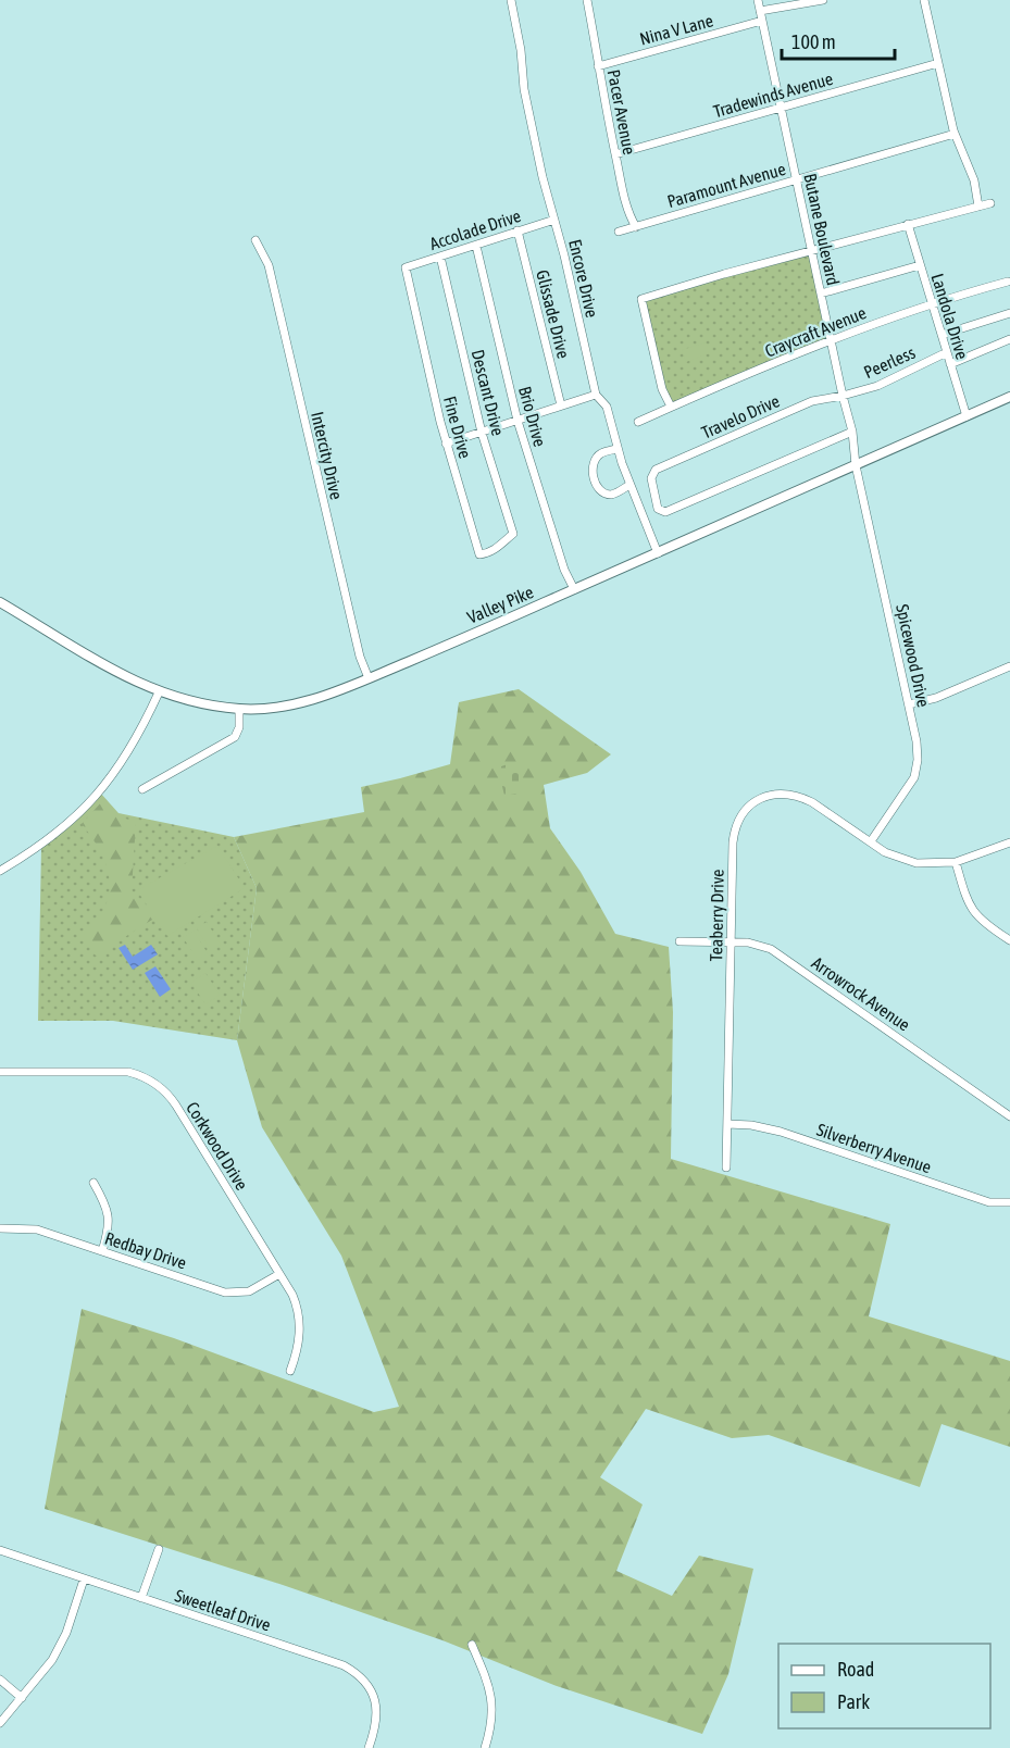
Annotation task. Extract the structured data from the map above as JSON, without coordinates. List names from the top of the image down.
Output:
{
  "streets": {
    "street": [
      "Nina V Lane",
      "Tradewinds Avenue",
      "Pacer Avenue",
      "Paramount Avenue",
      "Accolade Drive",
      "Butane Boulevard",
      "Encore Drive",
      "Glissade Drive",
      "Landola Drive",
      "Craycraft Avenue",
      "Peerless",
      "Descant Drive",
      "Brio Drive",
      "Travelo Drive",
      "Fine Drive",
      "Intercity Drive",
      "Valley Pike",
      "Spicewood Drive",
      "Teaberry Drive",
      "Arrowrock Avenue",
      "Corkwood Drive",
      "Silverberry Avenue",
      "Redbay Drive",
      "Sweetleaf Drive"
    ]
  },
  "crossings": [
    ["Nina V Lane", "Pacer Avenue"],
    ["Nina V Lane", "Butane Boulevard"],
    ["Tradewinds Avenue", "Pacer Avenue"],
    ["Tradewinds Avenue", "Butane Boulevard"],
    ["Pacer Avenue", "Paramount Avenue"],
    ["Paramount Avenue", "Butane Boulevard"],
    ["Accolade Drive", "Encore Drive"],
    ["Accolade Drive", "Glissade Drive"],
    ["Accolade Drive", "Descant Drive"],
    ["Accolade Drive", "Brio Drive"],
    ["Accolade Drive", "Fine Drive"],
    ["Butane Boulevard", "Craycraft Avenue"],
    ["Butane Boulevard", "Peerless"],
    ["Butane Boulevard", "Travelo Drive"],
    ["Butane Boulevard", "Valley Pike"],
    ["Butane Boulevard", "Spicewood Drive"],
    ["Encore Drive", "Valley Pike"],
    ["Landola Drive", "Craycraft Avenue"],
    ["Landola Drive", "Peerless"],
    ["Landola Drive", "Valley Pike"],
    ["Peerless", "Travelo Drive"],
    ["Descant Drive", "Fine Drive"],
    ["Brio Drive", "Valley Pike"],
    ["Intercity Drive", "Valley Pike"],
    ["Valley Pike", "Spicewood Drive"],
    ["Spicewood Drive", "Teaberry Drive"],
    ["Teaberry Drive", "Arrowrock Avenue"],
    ["Teaberry Drive", "Silverberry Avenue"],
    ["Corkwood Drive", "Redbay Drive"]
  ],
  "legend": ["Road", "Park"],
  "scale_bar": "100 m"
}
